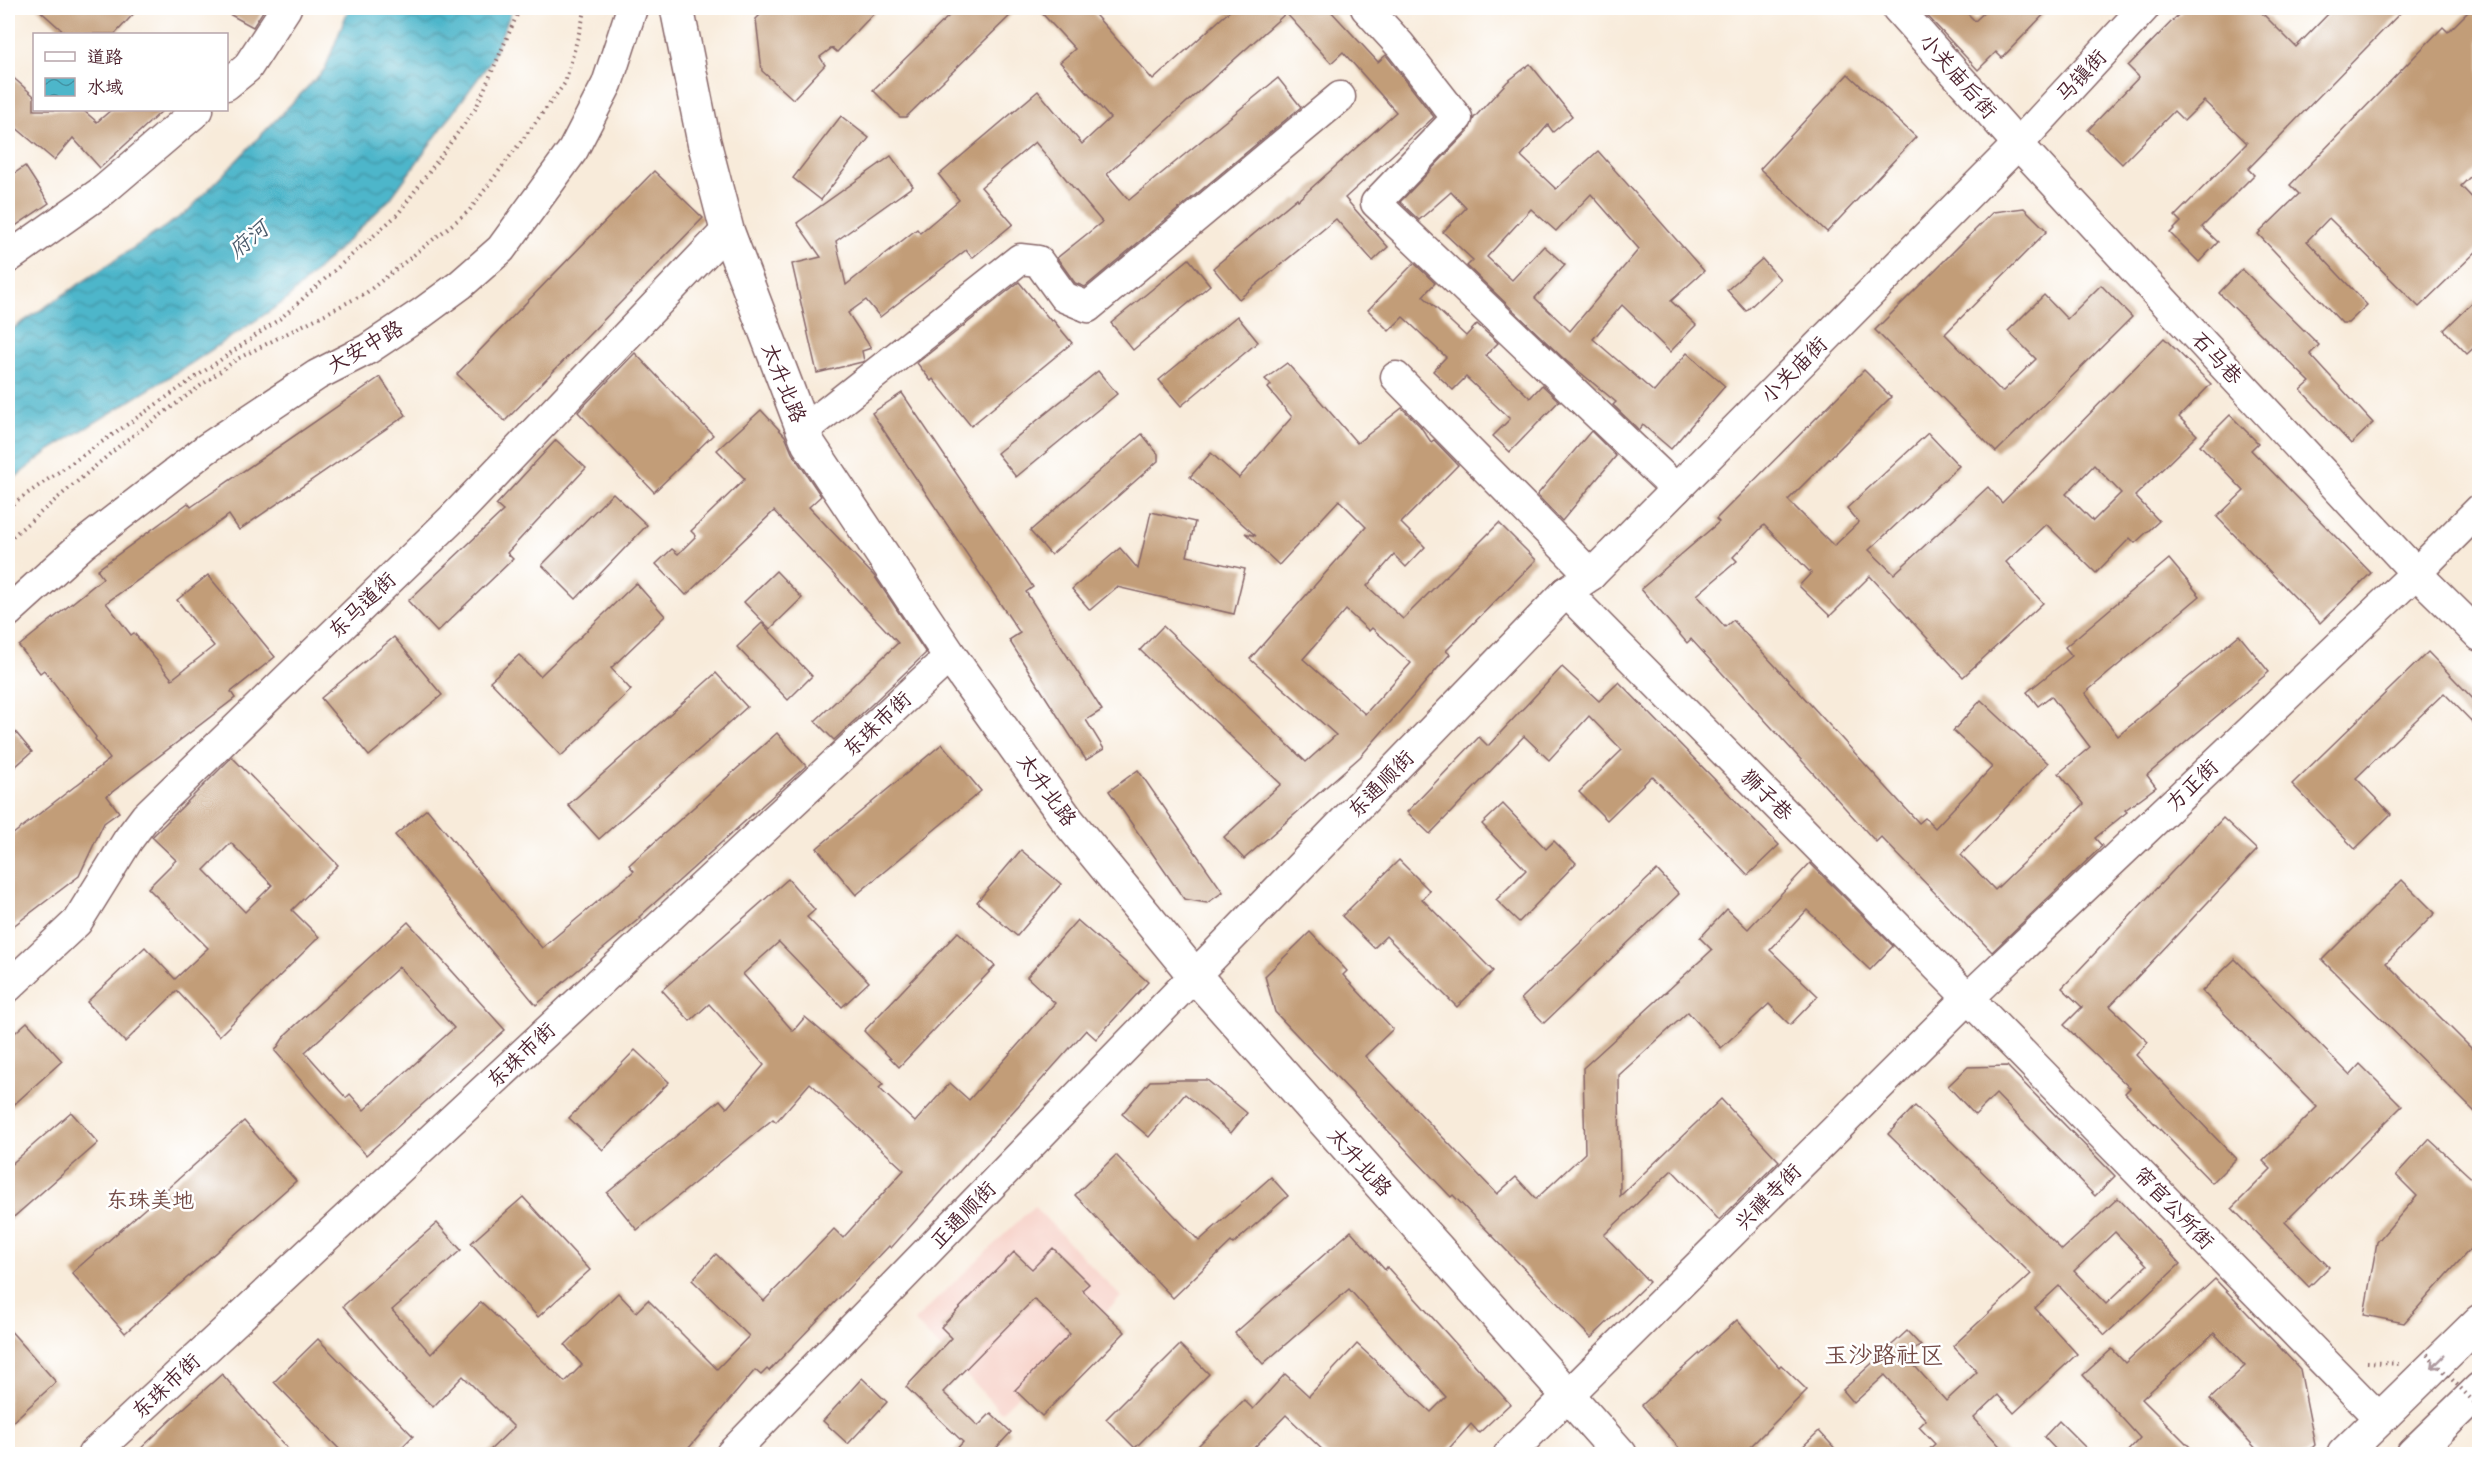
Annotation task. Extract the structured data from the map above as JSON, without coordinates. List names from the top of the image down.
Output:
{
  "streets": {
    "main road": ["太升北路"],
    "street": [
      "小关庙后街",
      "马镇街",
      "大安中路",
      "石马巷",
      "小关庙街",
      "东马道街",
      "东珠市街",
      "东通顺街",
      "方正街",
      "狮子巷",
      "兴禅寺街",
      "帘官公所街",
      "正通顺街"
    ]
  },
  "crossings": [
    ["小关庙后街", "马镇街"],
    ["小关庙后街", "石马巷"],
    ["小关庙后街", "小关庙街"],
    ["马镇街", "石马巷"],
    ["马镇街", "小关庙街"],
    ["石马巷", "小关庙街"],
    ["石马巷", "方正街"],
    ["小关庙街", "东通顺街"],
    ["小关庙街", "狮子巷"],
    ["太升北路", "东马道街"],
    ["太升北路", "东珠市街"],
    ["太升北路", "东通顺街"],
    ["太升北路", "兴禅寺街"],
    ["太升北路", "正通顺街"],
    ["东通顺街", "狮子巷"],
    ["东通顺街", "正通顺街"],
    ["方正街", "狮子巷"],
    ["方正街", "兴禅寺街"],
    ["方正街", "帘官公所街"],
    ["狮子巷", "兴禅寺街"],
    ["狮子巷", "帘官公所街"],
    ["兴禅寺街", "帘官公所街"]
  ],
  "districts": ["东珠美地", "玉沙路社区"],
  "water": ["府河"],
  "legend": ["道路", "水域"]
}
